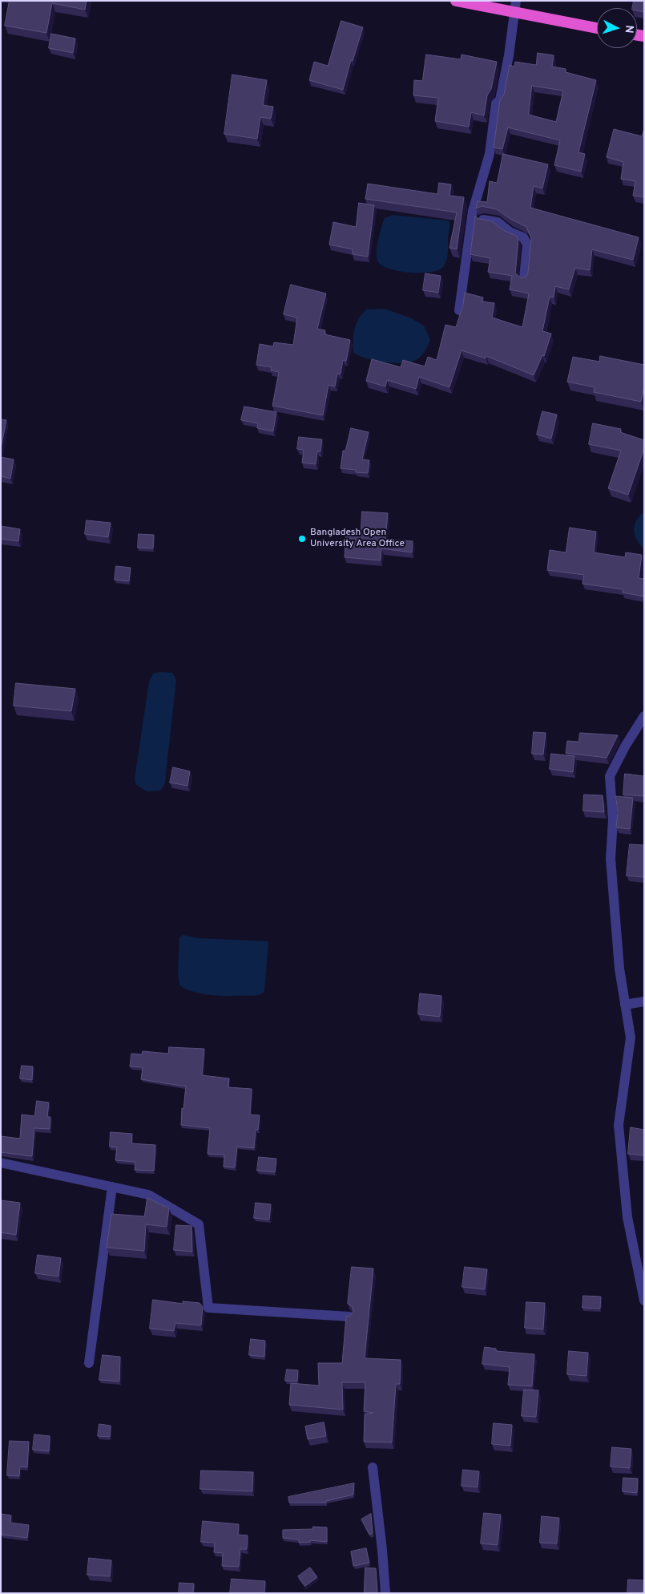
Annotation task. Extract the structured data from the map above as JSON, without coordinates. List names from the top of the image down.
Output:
{
  "places": ["Bangladesh Open University Area Office"],
  "north": "right"
}
